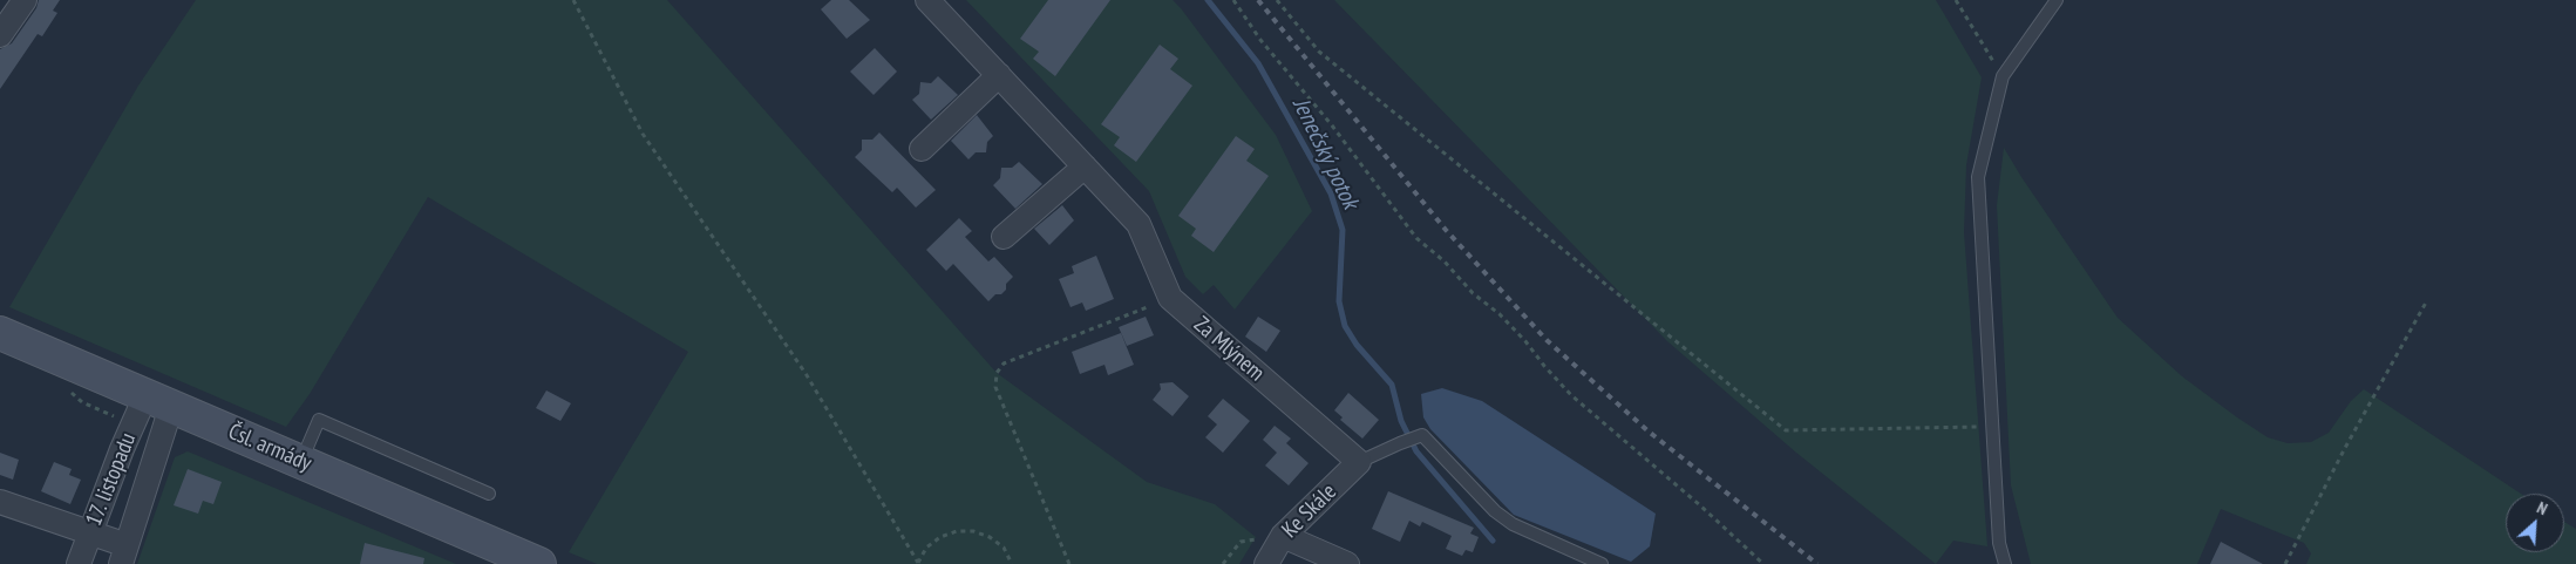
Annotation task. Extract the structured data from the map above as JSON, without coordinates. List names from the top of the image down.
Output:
{
  "streets": {
    "main road": ["Čsl. armády"],
    "street": ["Za Mlýnem", "17. listopadu", "Ke Skále"]
  },
  "crossings": [
    ["Za Mlýnem", "Ke Skále"],
    ["Čsl. armády", "17. listopadu"]
  ],
  "water": ["Jenečský potok"],
  "north": "top right"
}
